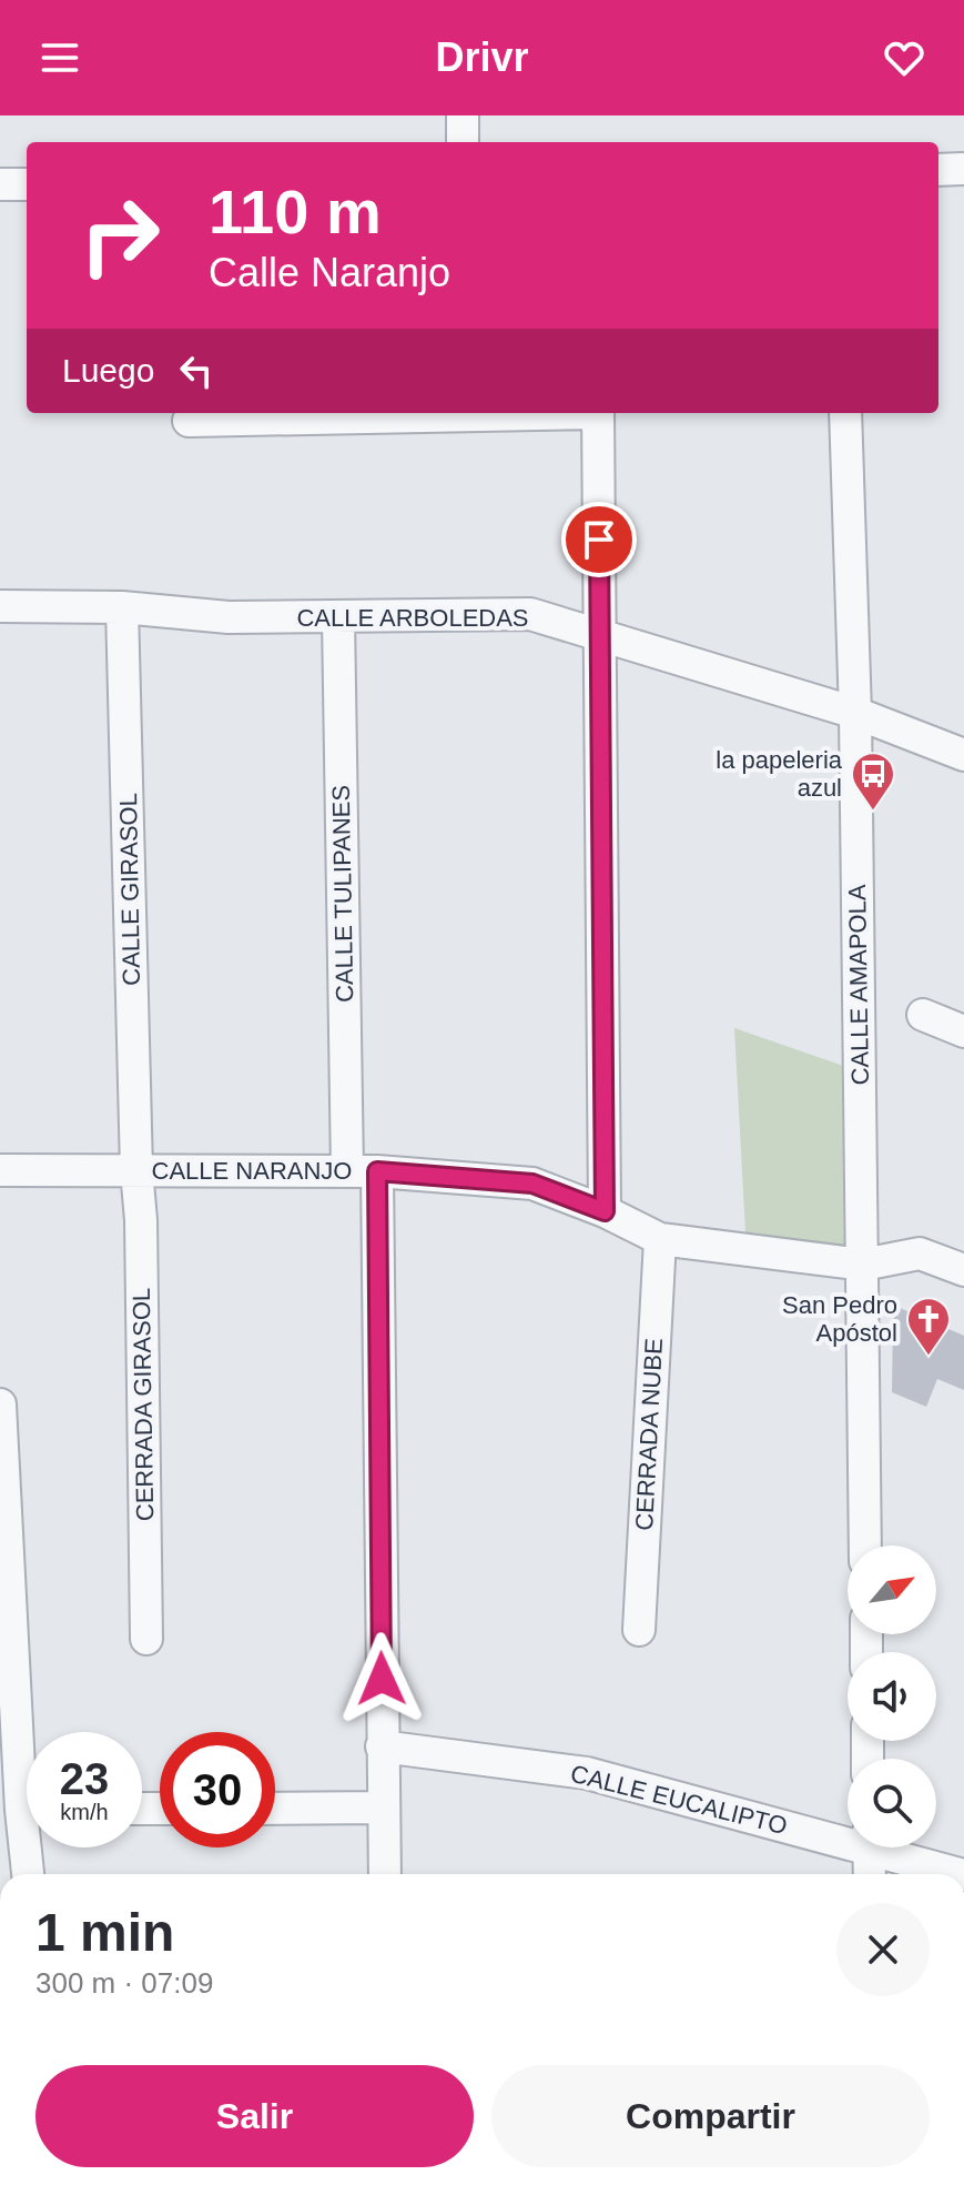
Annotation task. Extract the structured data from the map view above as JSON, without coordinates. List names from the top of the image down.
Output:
{
  "streets": {
    "street": [
      "CALLE ARBOLEDAS",
      "CALLE GIRASOL",
      "CALLE TULIPANES",
      "CALLE AMAPOLA",
      "CALLE NARANJO",
      "CERRADA GIRASOL",
      "CERRADA NUBE",
      "CALLE EUCALIPTO"
    ]
  },
  "crossings": [
    ["CALLE ARBOLEDAS", "CALLE GIRASOL"],
    ["CALLE ARBOLEDAS", "CALLE TULIPANES"],
    ["CALLE ARBOLEDAS", "CALLE AMAPOLA"],
    ["CALLE GIRASOL", "CALLE NARANJO"],
    ["CALLE GIRASOL", "CERRADA GIRASOL"],
    ["CALLE TULIPANES", "CALLE NARANJO"],
    ["CALLE TULIPANES", "CALLE EUCALIPTO"],
    ["CALLE AMAPOLA", "CALLE NARANJO"],
    ["CALLE NARANJO", "CERRADA GIRASOL"],
    ["CALLE NARANJO", "CERRADA NUBE"]
  ],
  "places": {
    "bus stop": ["la papeleria azul"],
    "church": ["San Pedro Apóstol"]
  },
  "north": "top right",
  "page": {
    "header": "Drivr",
    "turn": ["110 m", "Calle Naranjo"],
    "then": "Luego",
    "speed": "23 km/h",
    "limit": "30",
    "heading": ["1 min", "300 m · 07:09"],
    "buttons": ["Salir", "Compartir"]
  }
}
